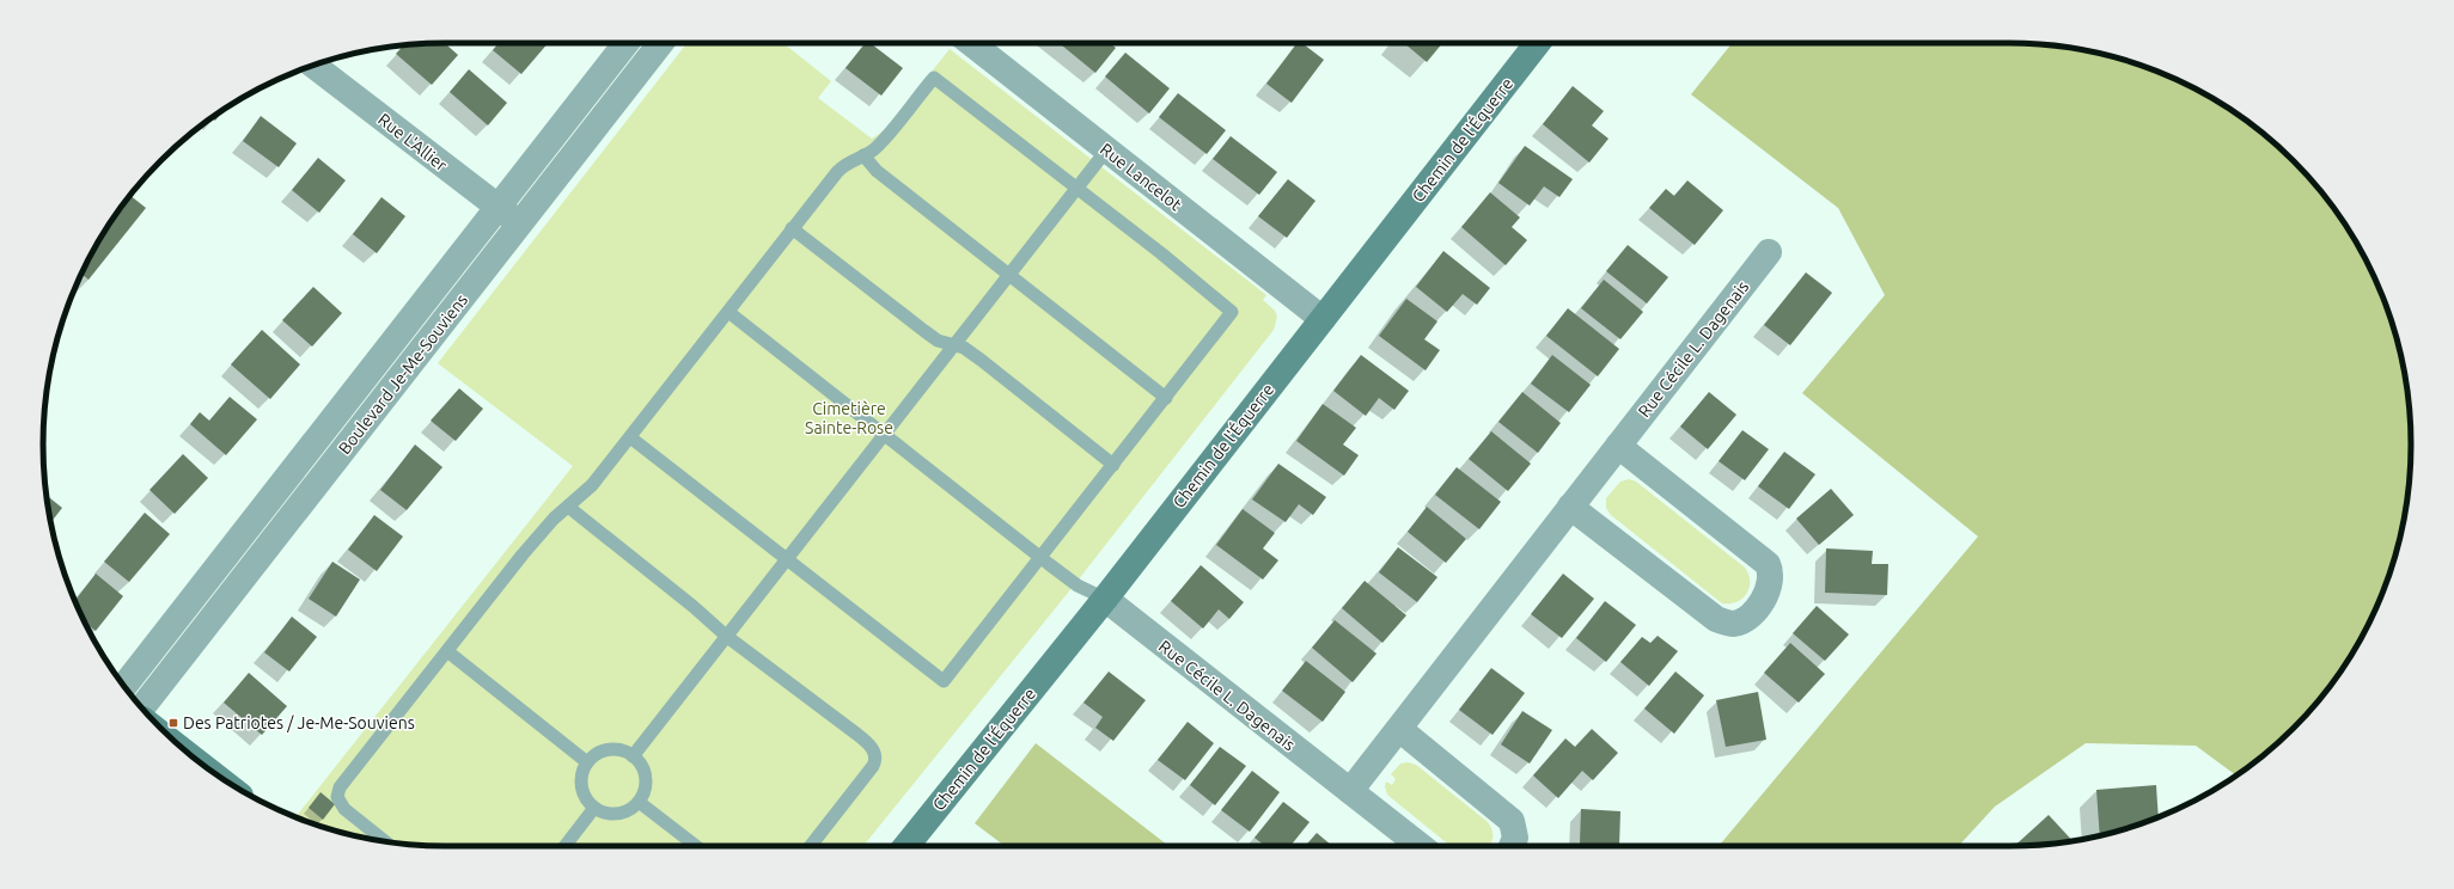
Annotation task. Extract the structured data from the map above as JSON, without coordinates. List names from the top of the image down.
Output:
{
  "streets": {
    "street": [
      "Chemin de l'Équerre",
      "Rue L'Allier",
      "Rue Lancelot",
      "Rue Cécile L. Dagenais",
      "Boulevard Je-Me-Souviens"
    ]
  },
  "crossings": [
    ["Chemin de l'Équerre", "Rue Lancelot"],
    ["Chemin de l'Équerre", "Rue Cécile L. Dagenais"],
    ["Rue L'Allier", "Boulevard Je-Me-Souviens"]
  ],
  "parks": ["Cimetière Sainte-Rose"],
  "places": {
    "transit": ["Des Patriotes / Je-Me-Souviens"]
  }
}
